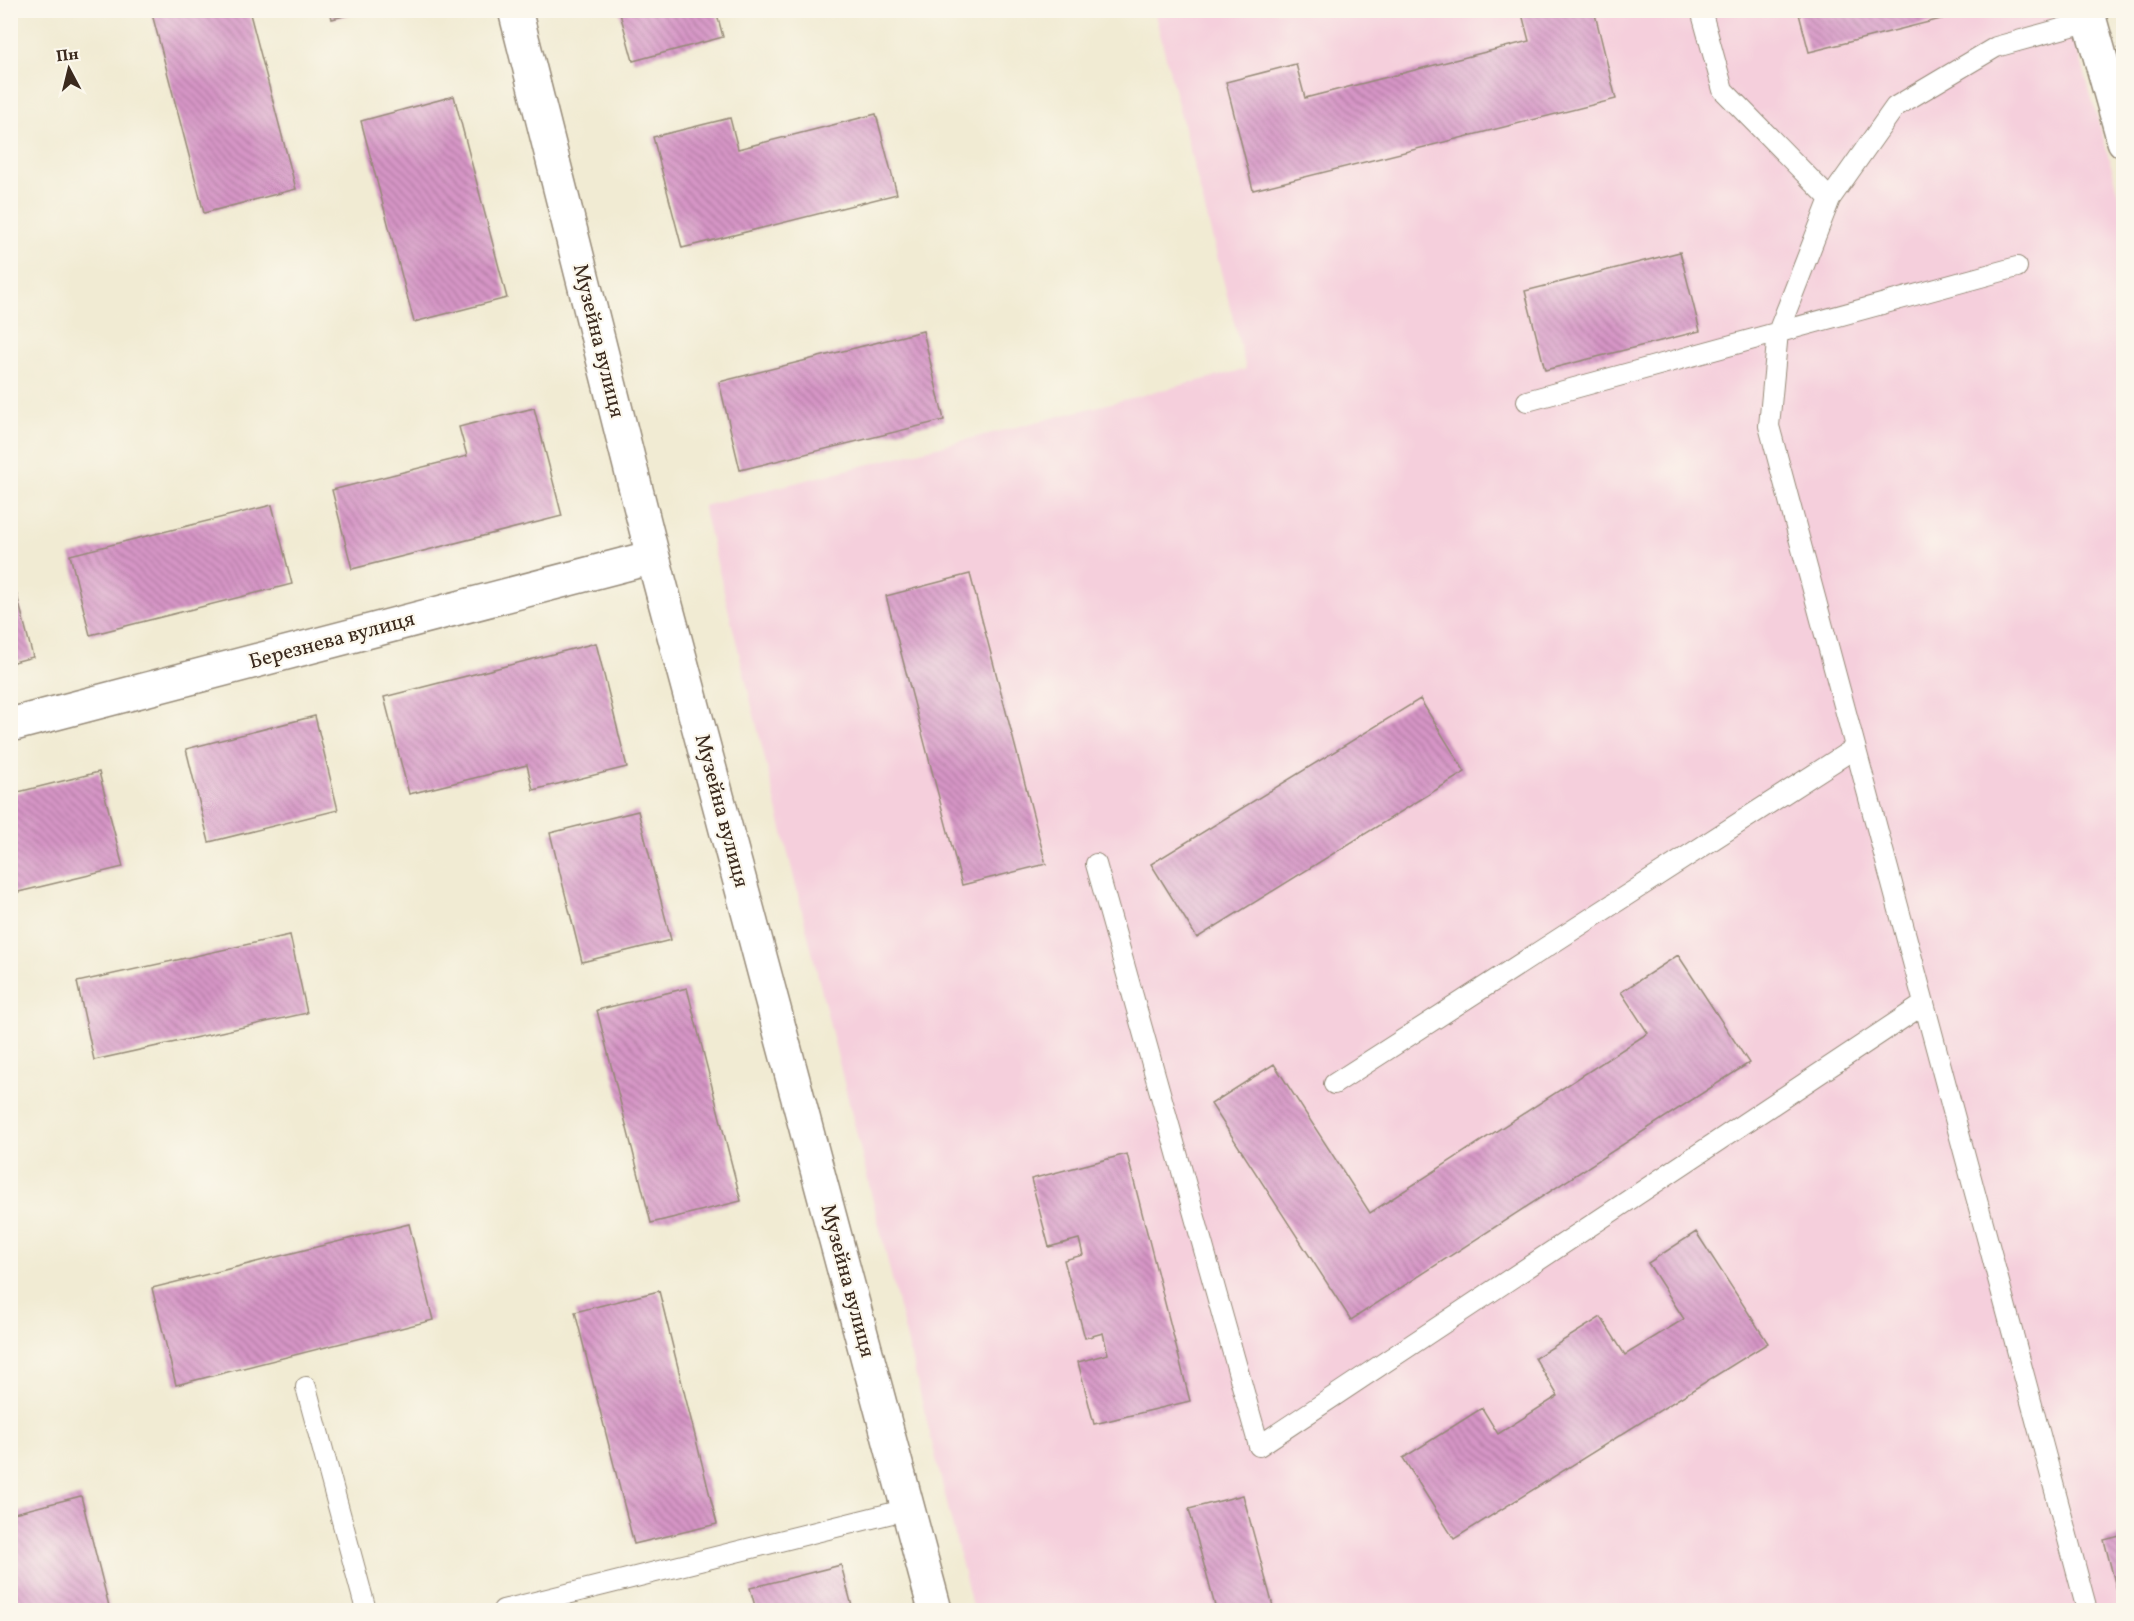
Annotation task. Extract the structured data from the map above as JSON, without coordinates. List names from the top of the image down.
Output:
{
  "streets": {
    "street": ["Музейна вулиця", "Березнева вулиця"]
  },
  "crossings": [
    ["Музейна вулиця", "Березнева вулиця"]
  ],
  "north": "top"
}
